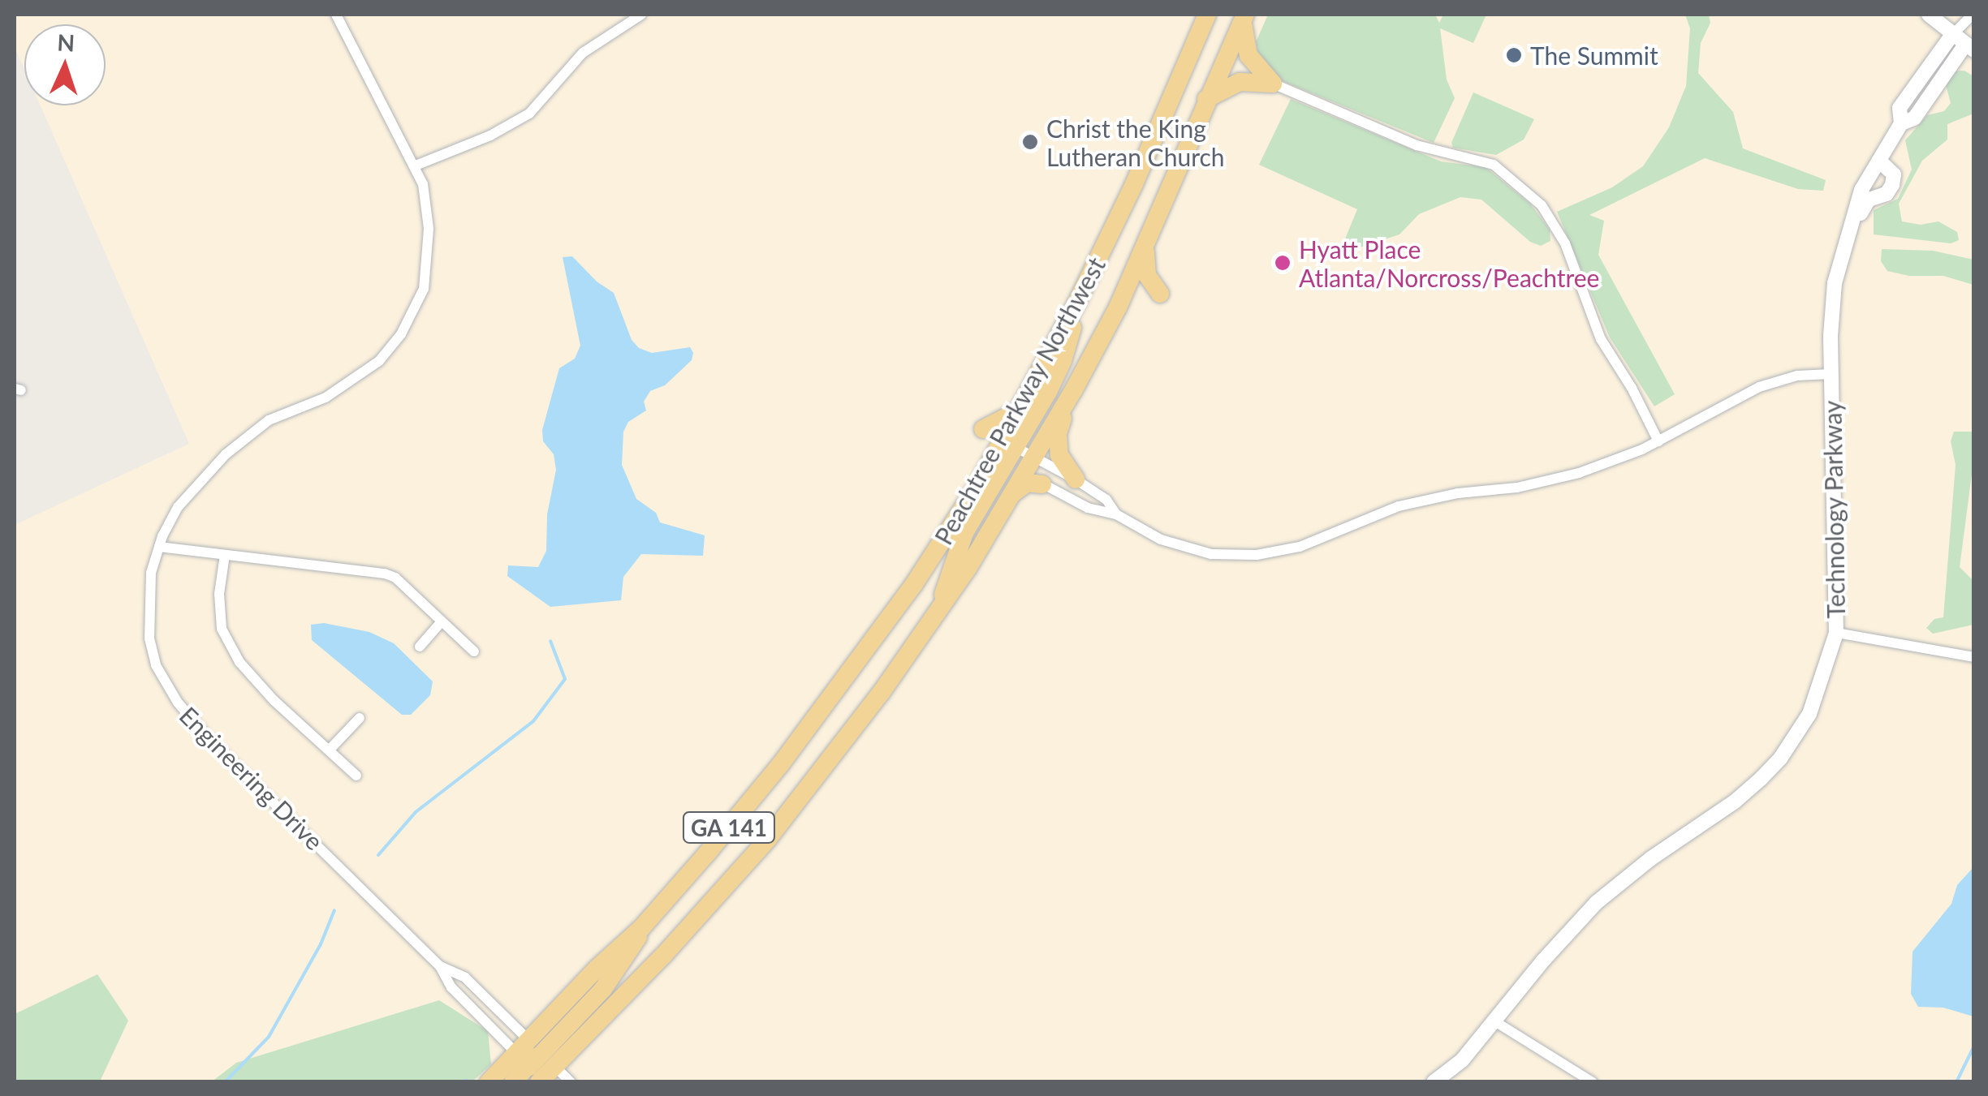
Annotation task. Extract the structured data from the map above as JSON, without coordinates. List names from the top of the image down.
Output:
{
  "streets": {
    "highway": ["Peachtree Parkway Northwest", "GA 141"],
    "street": ["Technology Parkway", "Engineering Drive"]
  },
  "crossings": [
    ["Peachtree Parkway Northwest", "Engineering Drive"]
  ],
  "places": ["The Summit", "Christ the King Lutheran Church", "Hyatt Place Atlanta/Norcross/Peachtree"],
  "north": "top"
}
